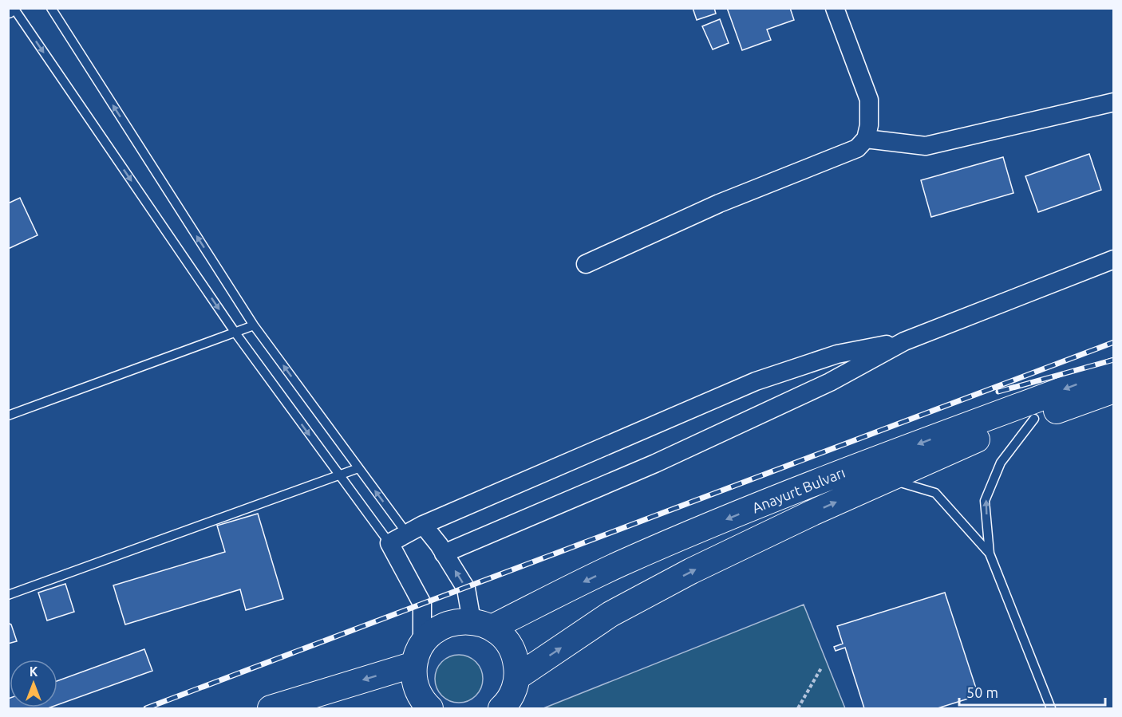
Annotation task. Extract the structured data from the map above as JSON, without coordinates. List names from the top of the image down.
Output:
{
  "streets": {
    "main road": ["Anayurt Bulvarı"]
  },
  "scale_bar": "50 m",
  "north": "top"
}
